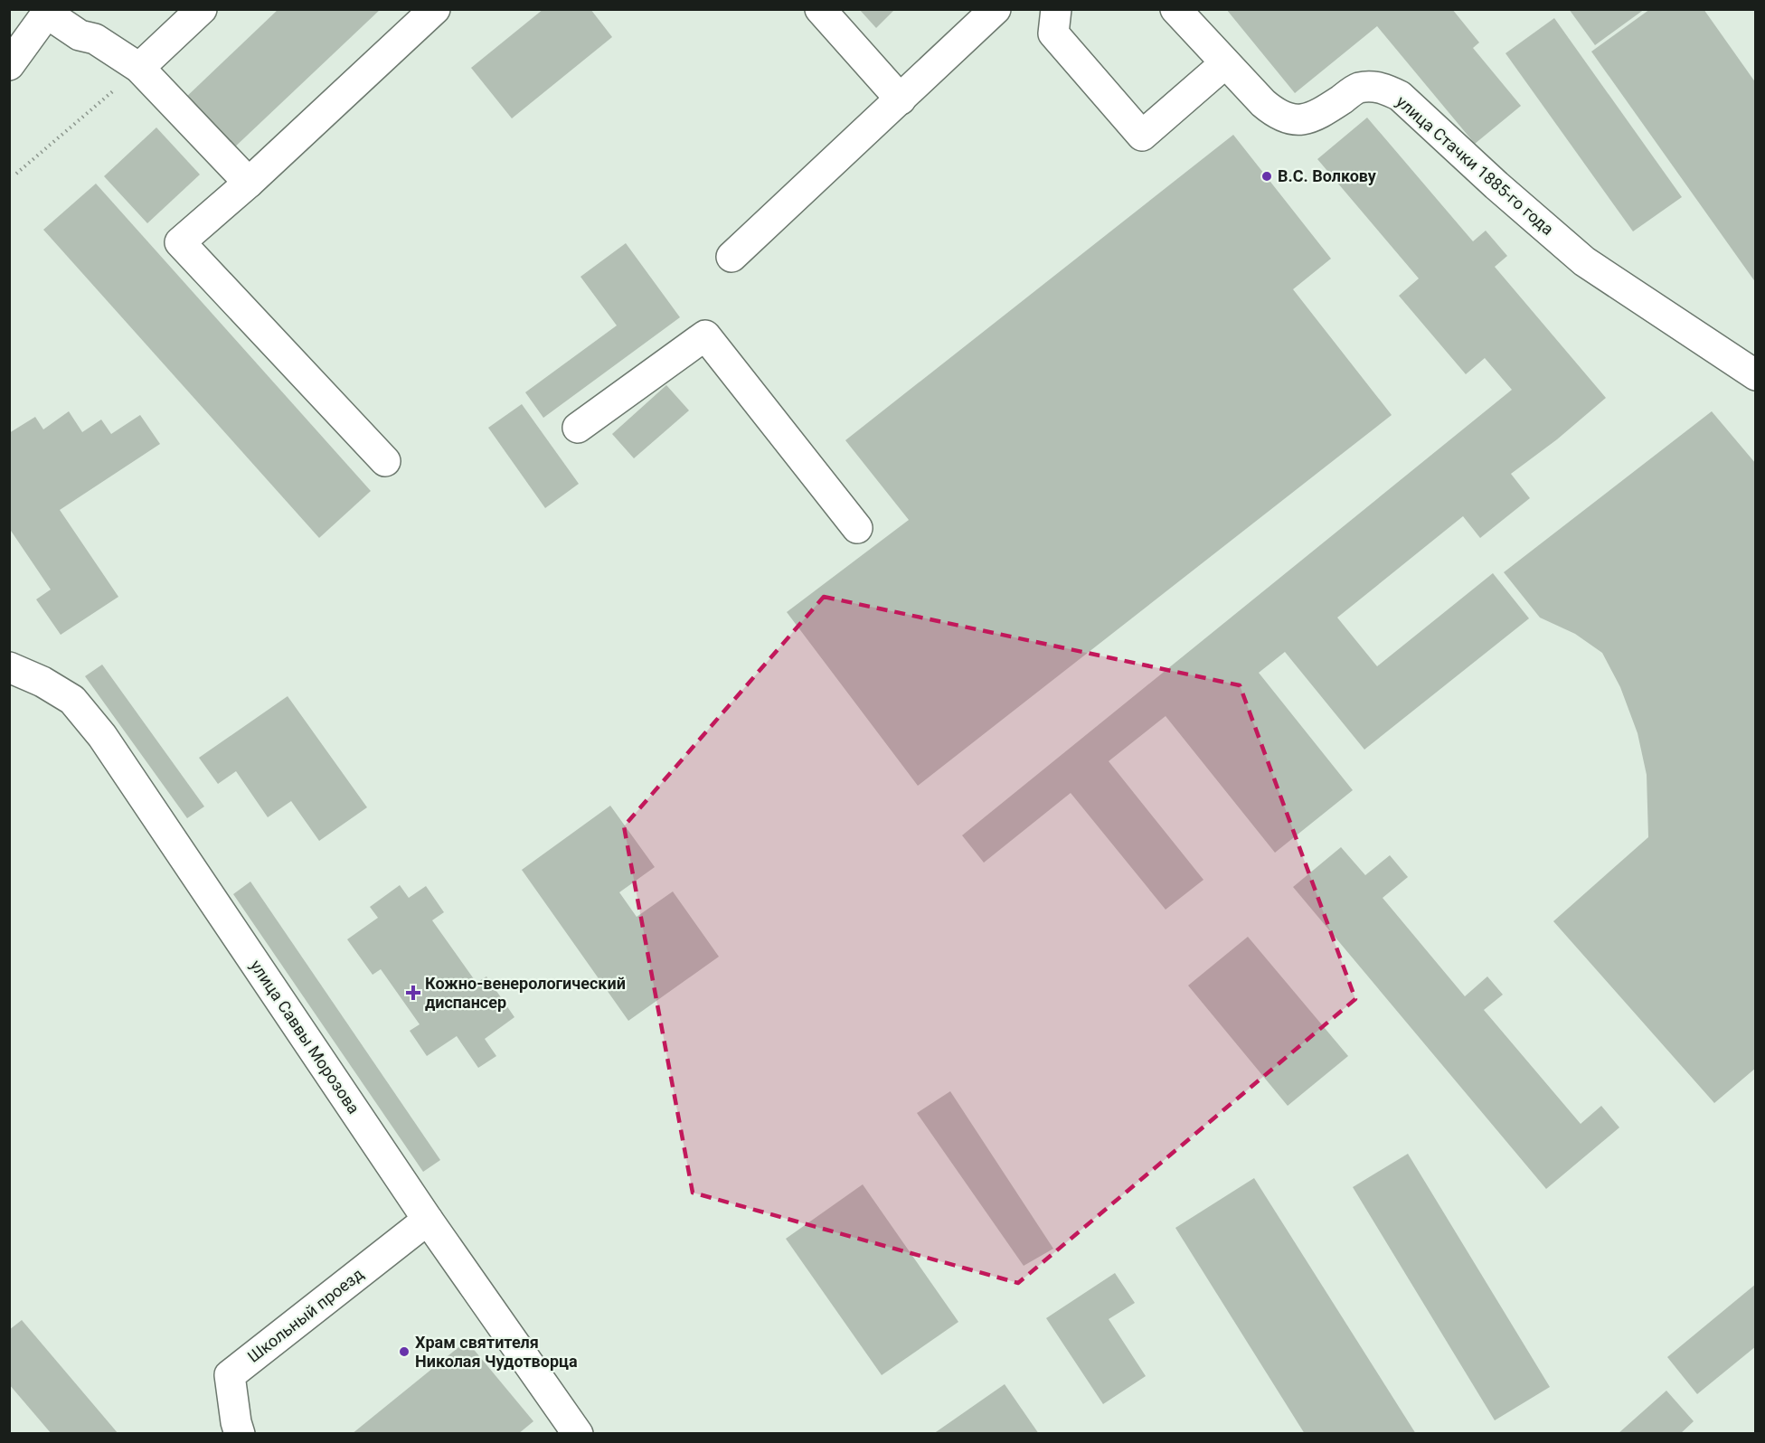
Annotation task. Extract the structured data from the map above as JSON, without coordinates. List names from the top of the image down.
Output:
{
  "streets": {
    "street": ["улица Стачки 1885-го года", "улица Саввы Морозова", "Школьный проезд"]
  },
  "crossings": [
    ["улица Саввы Морозова", "Школьный проезд"]
  ],
  "places": {
    "other": ["В.С. Волкову", "Храм святителя Николая Чудотворца"],
    "health": ["Кожно-венерологический диспансер"]
  }
}
